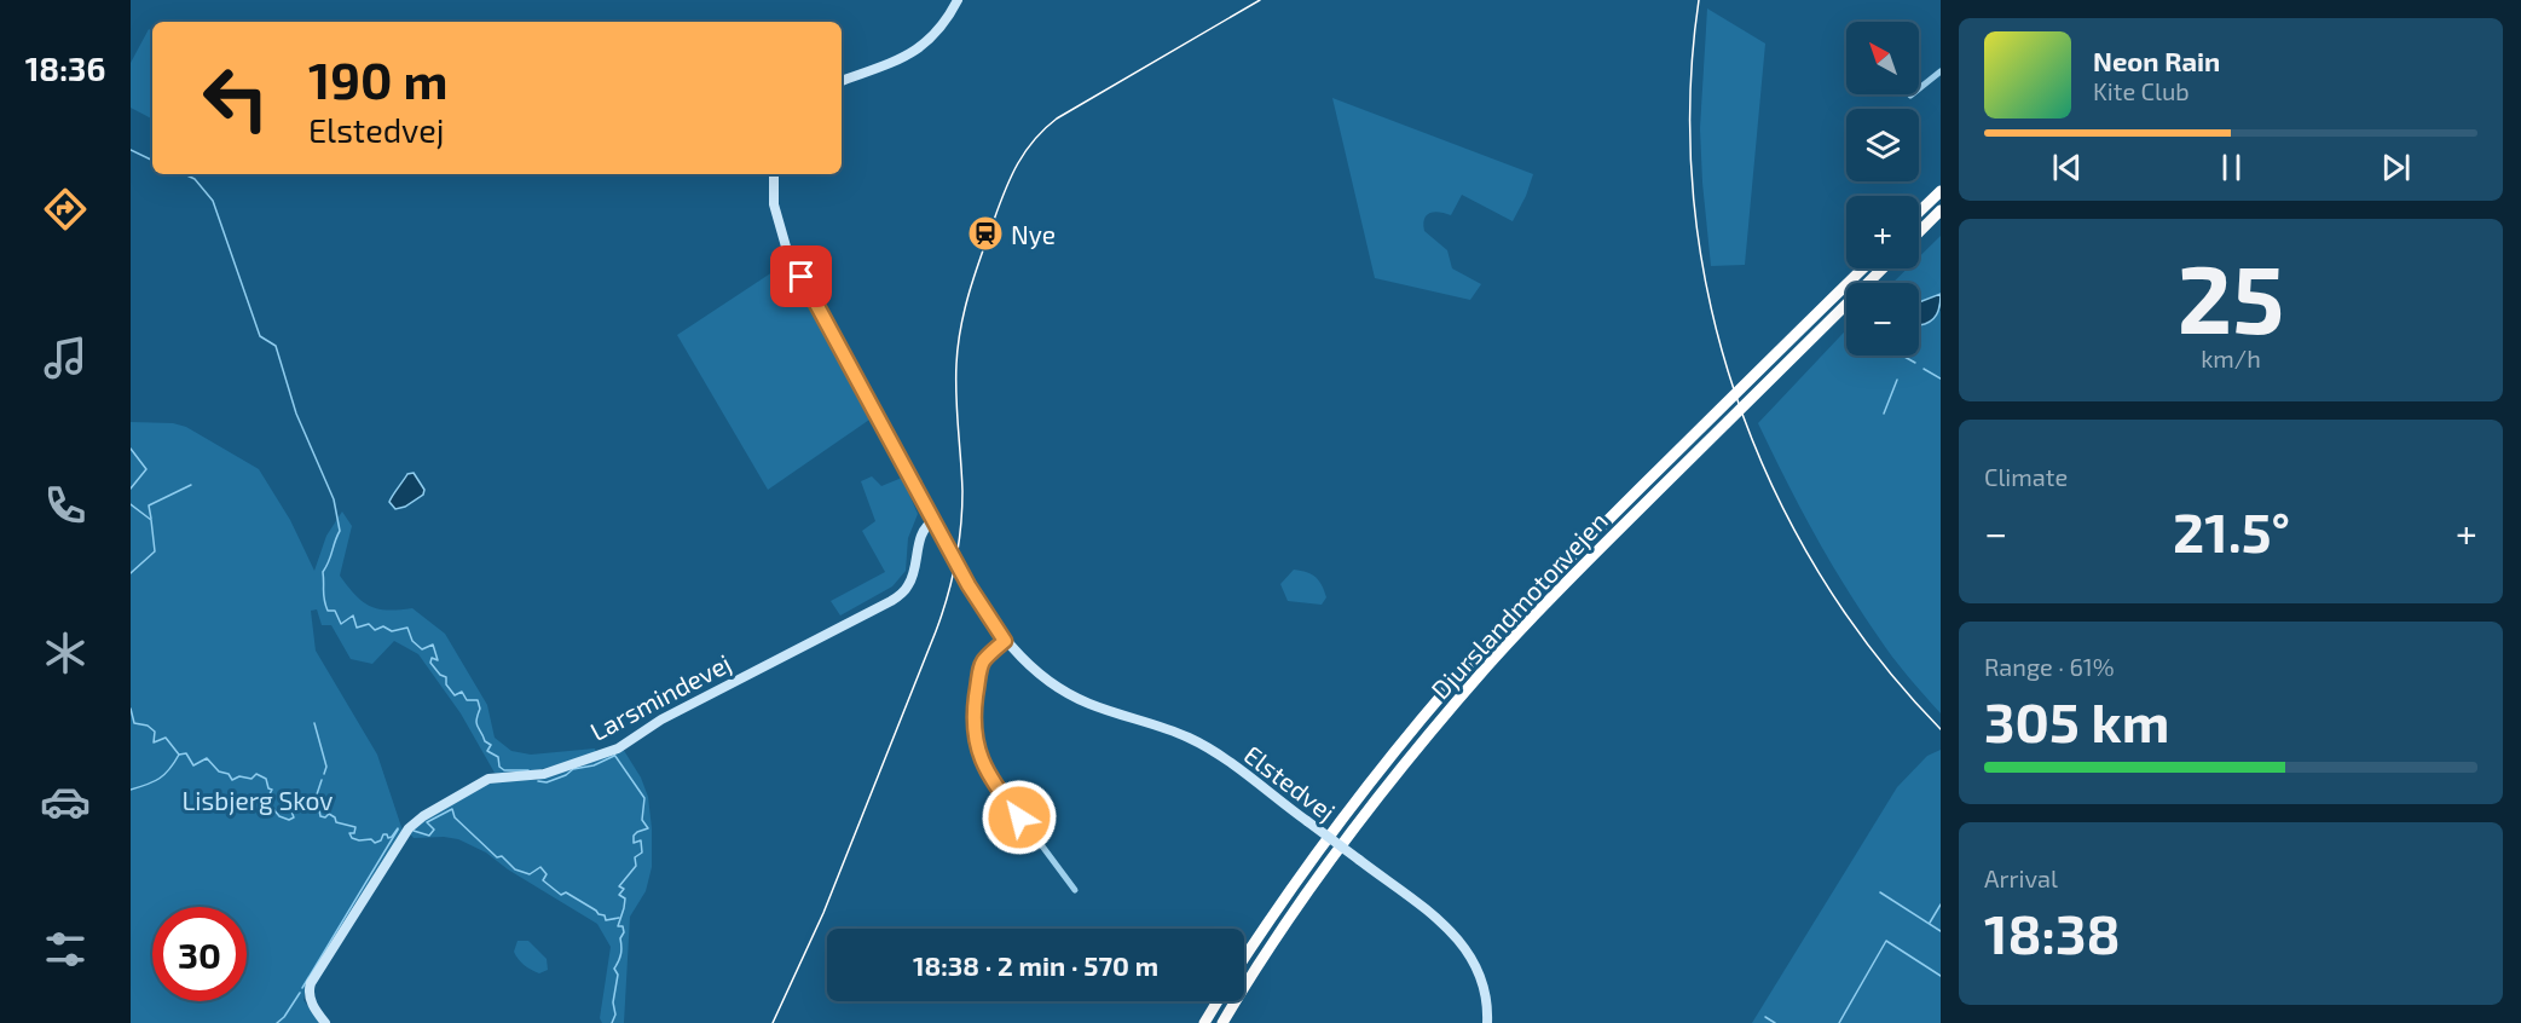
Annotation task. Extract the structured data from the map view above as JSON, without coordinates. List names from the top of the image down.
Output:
{
  "streets": {
    "highway": ["Djurslandmotorvejen"],
    "street": ["Larsmindevej", "Elstedvej"]
  },
  "crossings": [
    ["Larsmindevej", "Elstedvej"]
  ],
  "parks": ["Lisbjerg Skov"],
  "places": {
    "station": ["Nye"]
  },
  "north": "top left",
  "page": {
    "tabs": "18:36",
    "map_buttons": ["+", "−"],
    "turn": ["190 m", "Elstedvej"],
    "song": ["Neon Rain", "Kite Club"],
    "tile": [
      ["25", "km/h"],
      "Climate",
      ["Range · 61%", "305 km"],
      ["Arrival", "18:38"]
    ],
    "heat": ["−", "21.5°", "+"],
    "limit": "30",
    "trip": "18:38 · 2 min · 570 m"
  }
}
